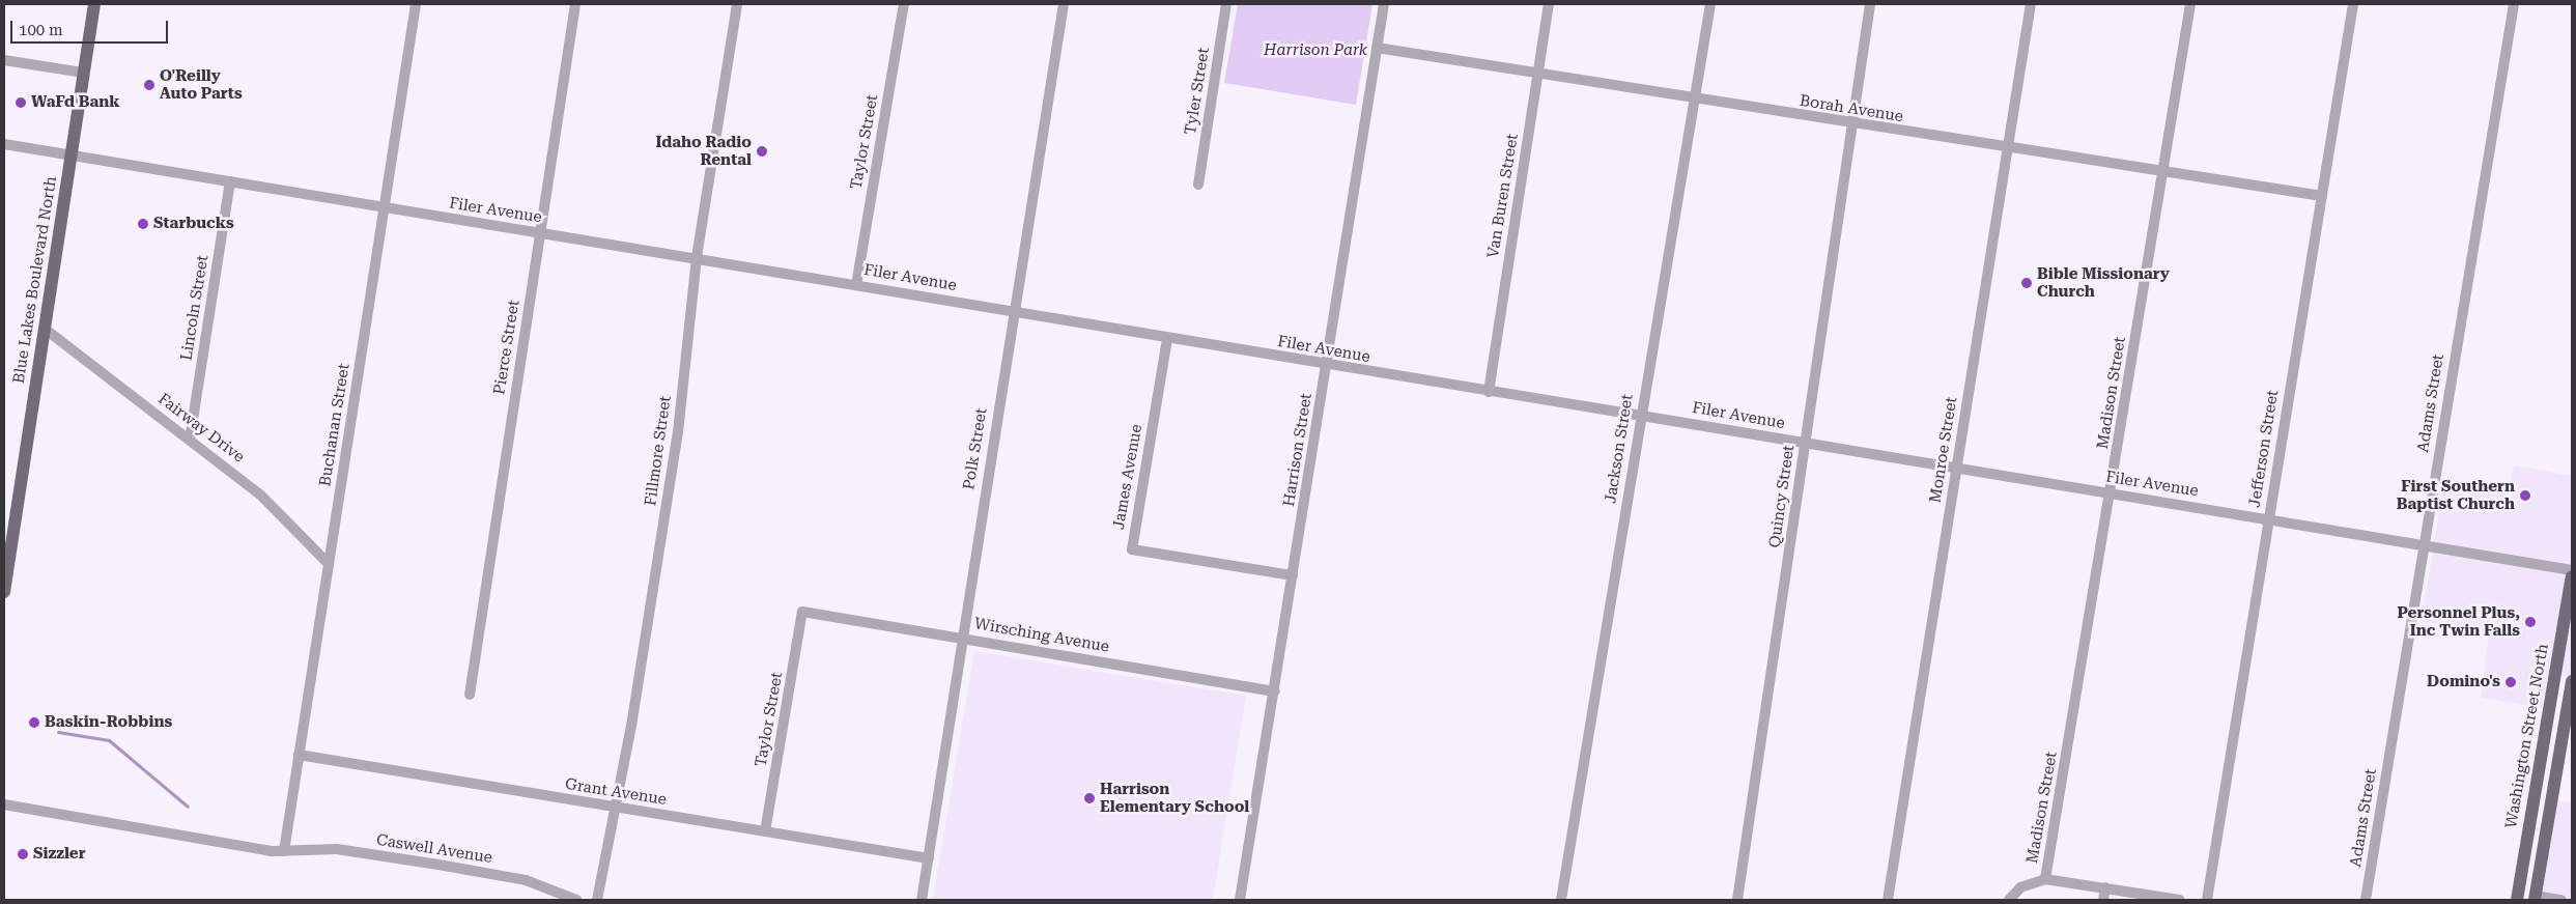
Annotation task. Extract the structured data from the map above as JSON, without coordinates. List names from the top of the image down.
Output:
{
  "streets": {
    "main road": ["Blue Lakes Boulevard North", "Washington Street North"],
    "street": [
      "Tyler Street",
      "Borah Avenue",
      "Taylor Street",
      "Van Buren Street",
      "Filer Avenue",
      "Lincoln Street",
      "Pierce Street",
      "Madison Street",
      "Adams Street",
      "Buchanan Street",
      "Fairway Drive",
      "Polk Street",
      "Jackson Street",
      "Jefferson Street",
      "Harrison Street",
      "Monroe Street",
      "Fillmore Street",
      "James Avenue",
      "Quincy Street",
      "Wirsching Avenue",
      "Grant Avenue",
      "Caswell Avenue"
    ]
  },
  "crossings": [
    ["Borah Avenue", "Van Buren Street"],
    ["Borah Avenue", "Madison Street"],
    ["Borah Avenue", "Jackson Street"],
    ["Borah Avenue", "Jefferson Street"],
    ["Borah Avenue", "Harrison Street"],
    ["Borah Avenue", "Monroe Street"],
    ["Borah Avenue", "Quincy Street"],
    ["Taylor Street", "Filer Avenue"],
    ["Taylor Street", "Wirsching Avenue"],
    ["Taylor Street", "Grant Avenue"],
    ["Van Buren Street", "Filer Avenue"],
    ["Filer Avenue", "Blue Lakes Boulevard North"],
    ["Filer Avenue", "Lincoln Street"],
    ["Filer Avenue", "Pierce Street"],
    ["Filer Avenue", "Madison Street"],
    ["Filer Avenue", "Adams Street"],
    ["Filer Avenue", "Buchanan Street"],
    ["Filer Avenue", "Polk Street"],
    ["Filer Avenue", "Jackson Street"],
    ["Filer Avenue", "Jefferson Street"],
    ["Filer Avenue", "Harrison Street"],
    ["Filer Avenue", "Monroe Street"],
    ["Filer Avenue", "Fillmore Street"],
    ["Filer Avenue", "James Avenue"],
    ["Filer Avenue", "Quincy Street"],
    ["Blue Lakes Boulevard North", "Fairway Drive"],
    ["Lincoln Street", "Fairway Drive"],
    ["Buchanan Street", "Fairway Drive"],
    ["Buchanan Street", "Grant Avenue"],
    ["Buchanan Street", "Caswell Avenue"],
    ["Polk Street", "Wirsching Avenue"],
    ["Polk Street", "Grant Avenue"],
    ["Harrison Street", "James Avenue"],
    ["Harrison Street", "Wirsching Avenue"],
    ["Fillmore Street", "Grant Avenue"]
  ],
  "parks": ["Harrison Park"],
  "places": [
    "O'Reilly Auto Parts",
    "WaFd Bank",
    "Idaho Radio Rental",
    "Starbucks",
    "Bible Missionary Church",
    "First Southern Baptist Church",
    "Personnel Plus, Inc Twin Falls",
    "Domino's",
    "Baskin-Robbins",
    "Harrison Elementary School",
    "Sizzler"
  ],
  "scale_bar": "100 m"
}
